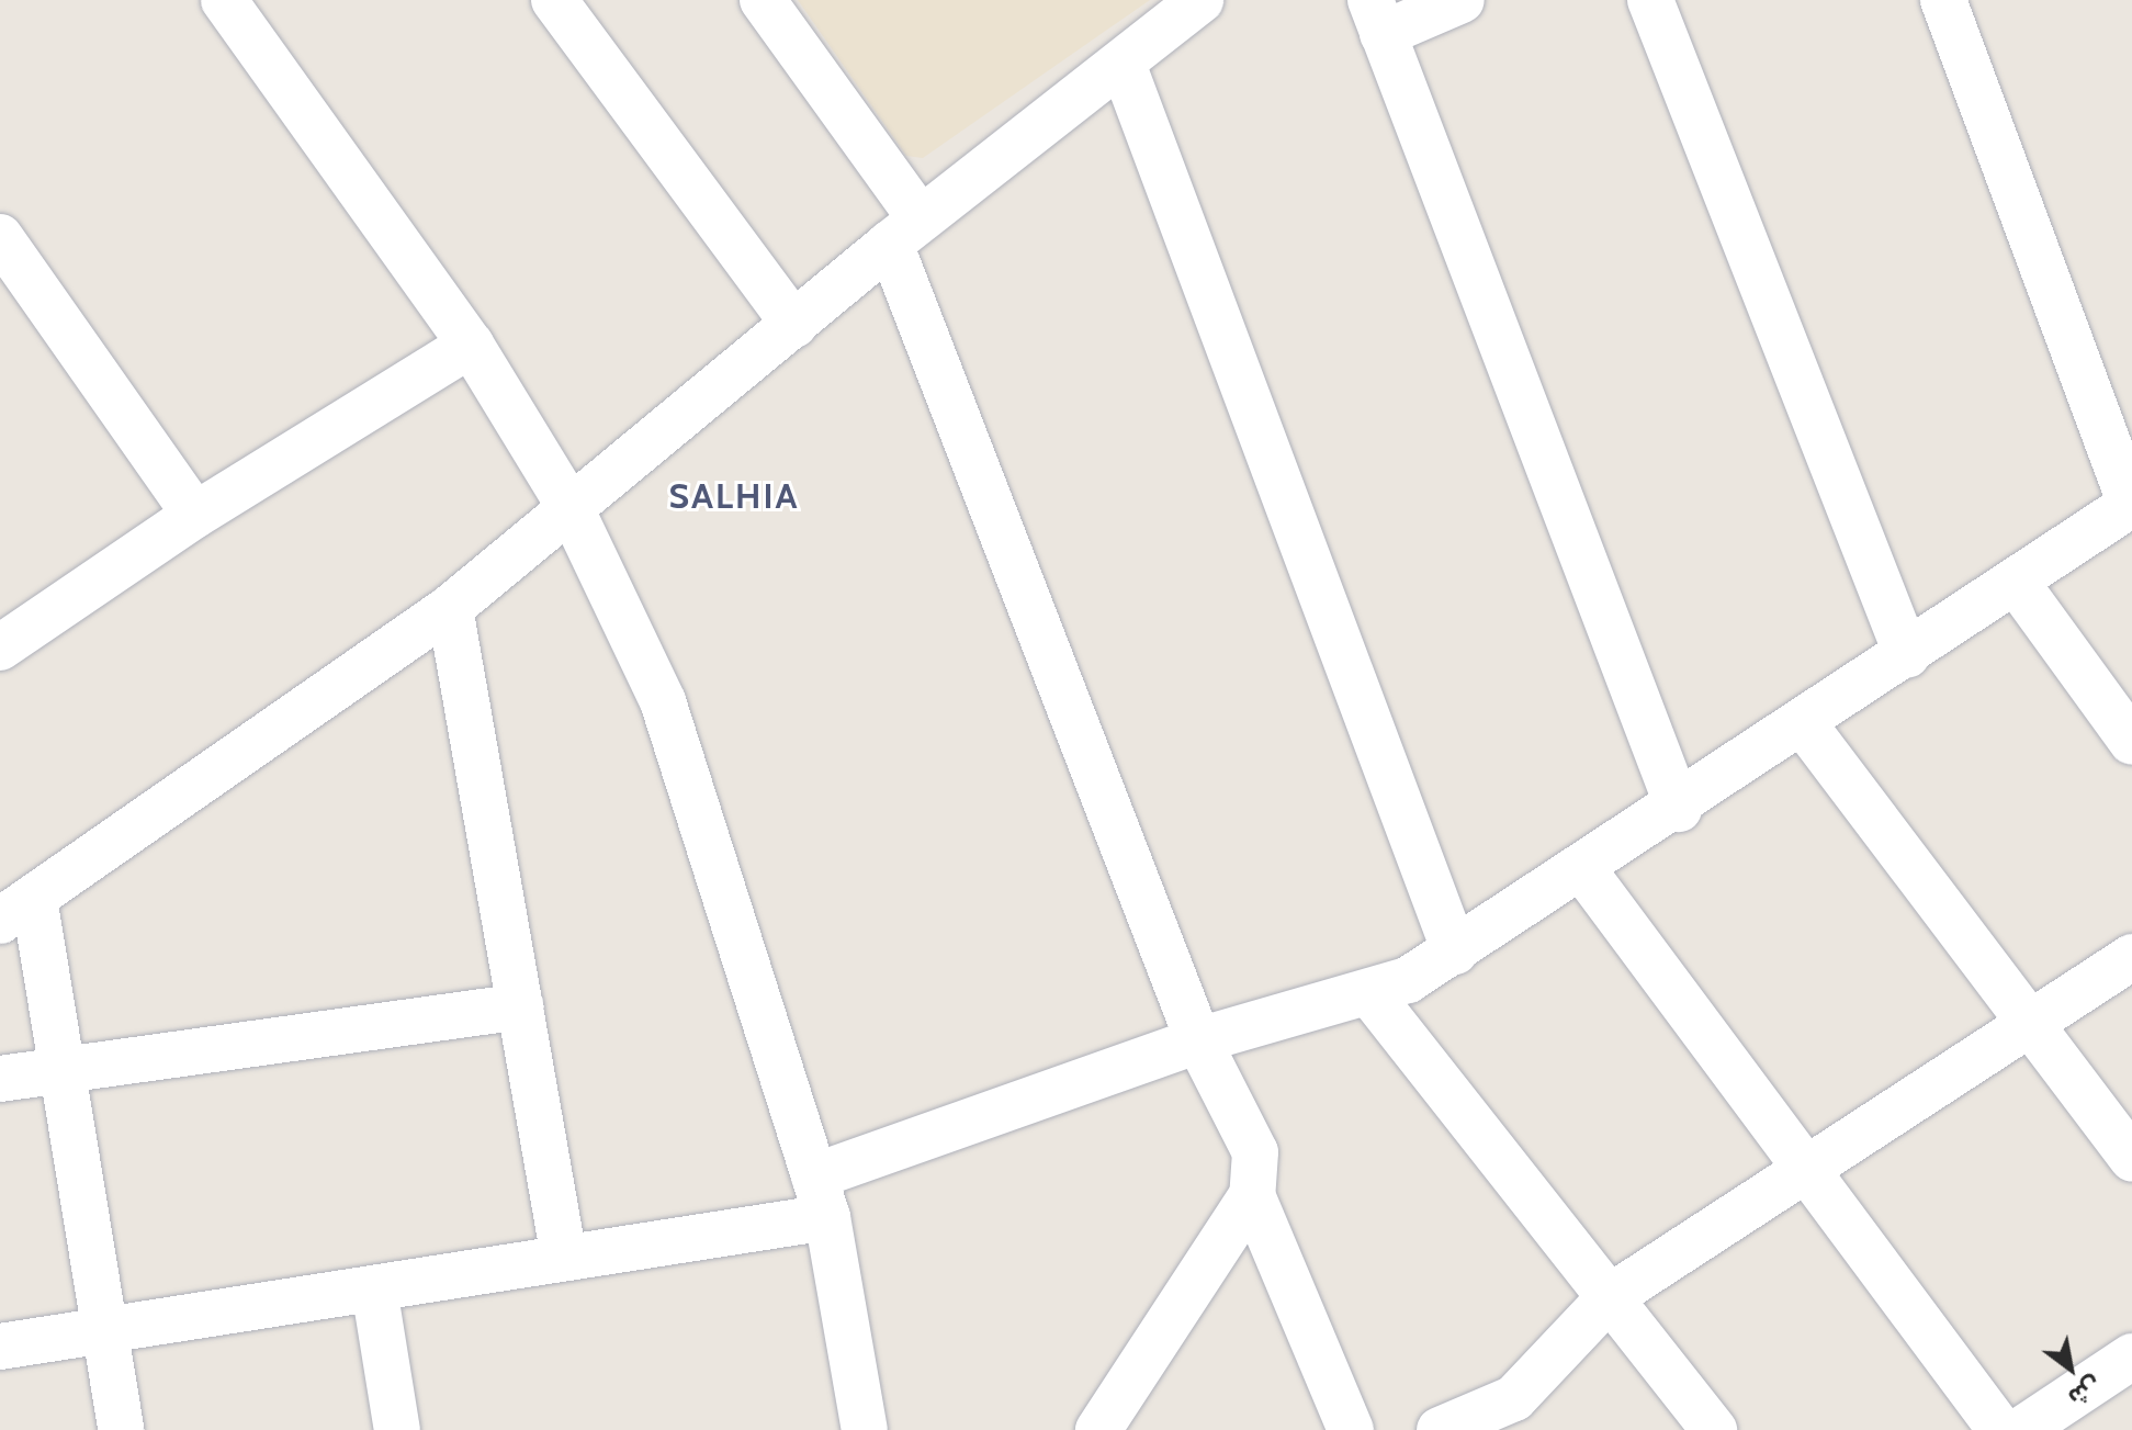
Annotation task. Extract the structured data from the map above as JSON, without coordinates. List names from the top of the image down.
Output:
{
  "districts": ["SALHIA"],
  "north": "bottom right"
}
